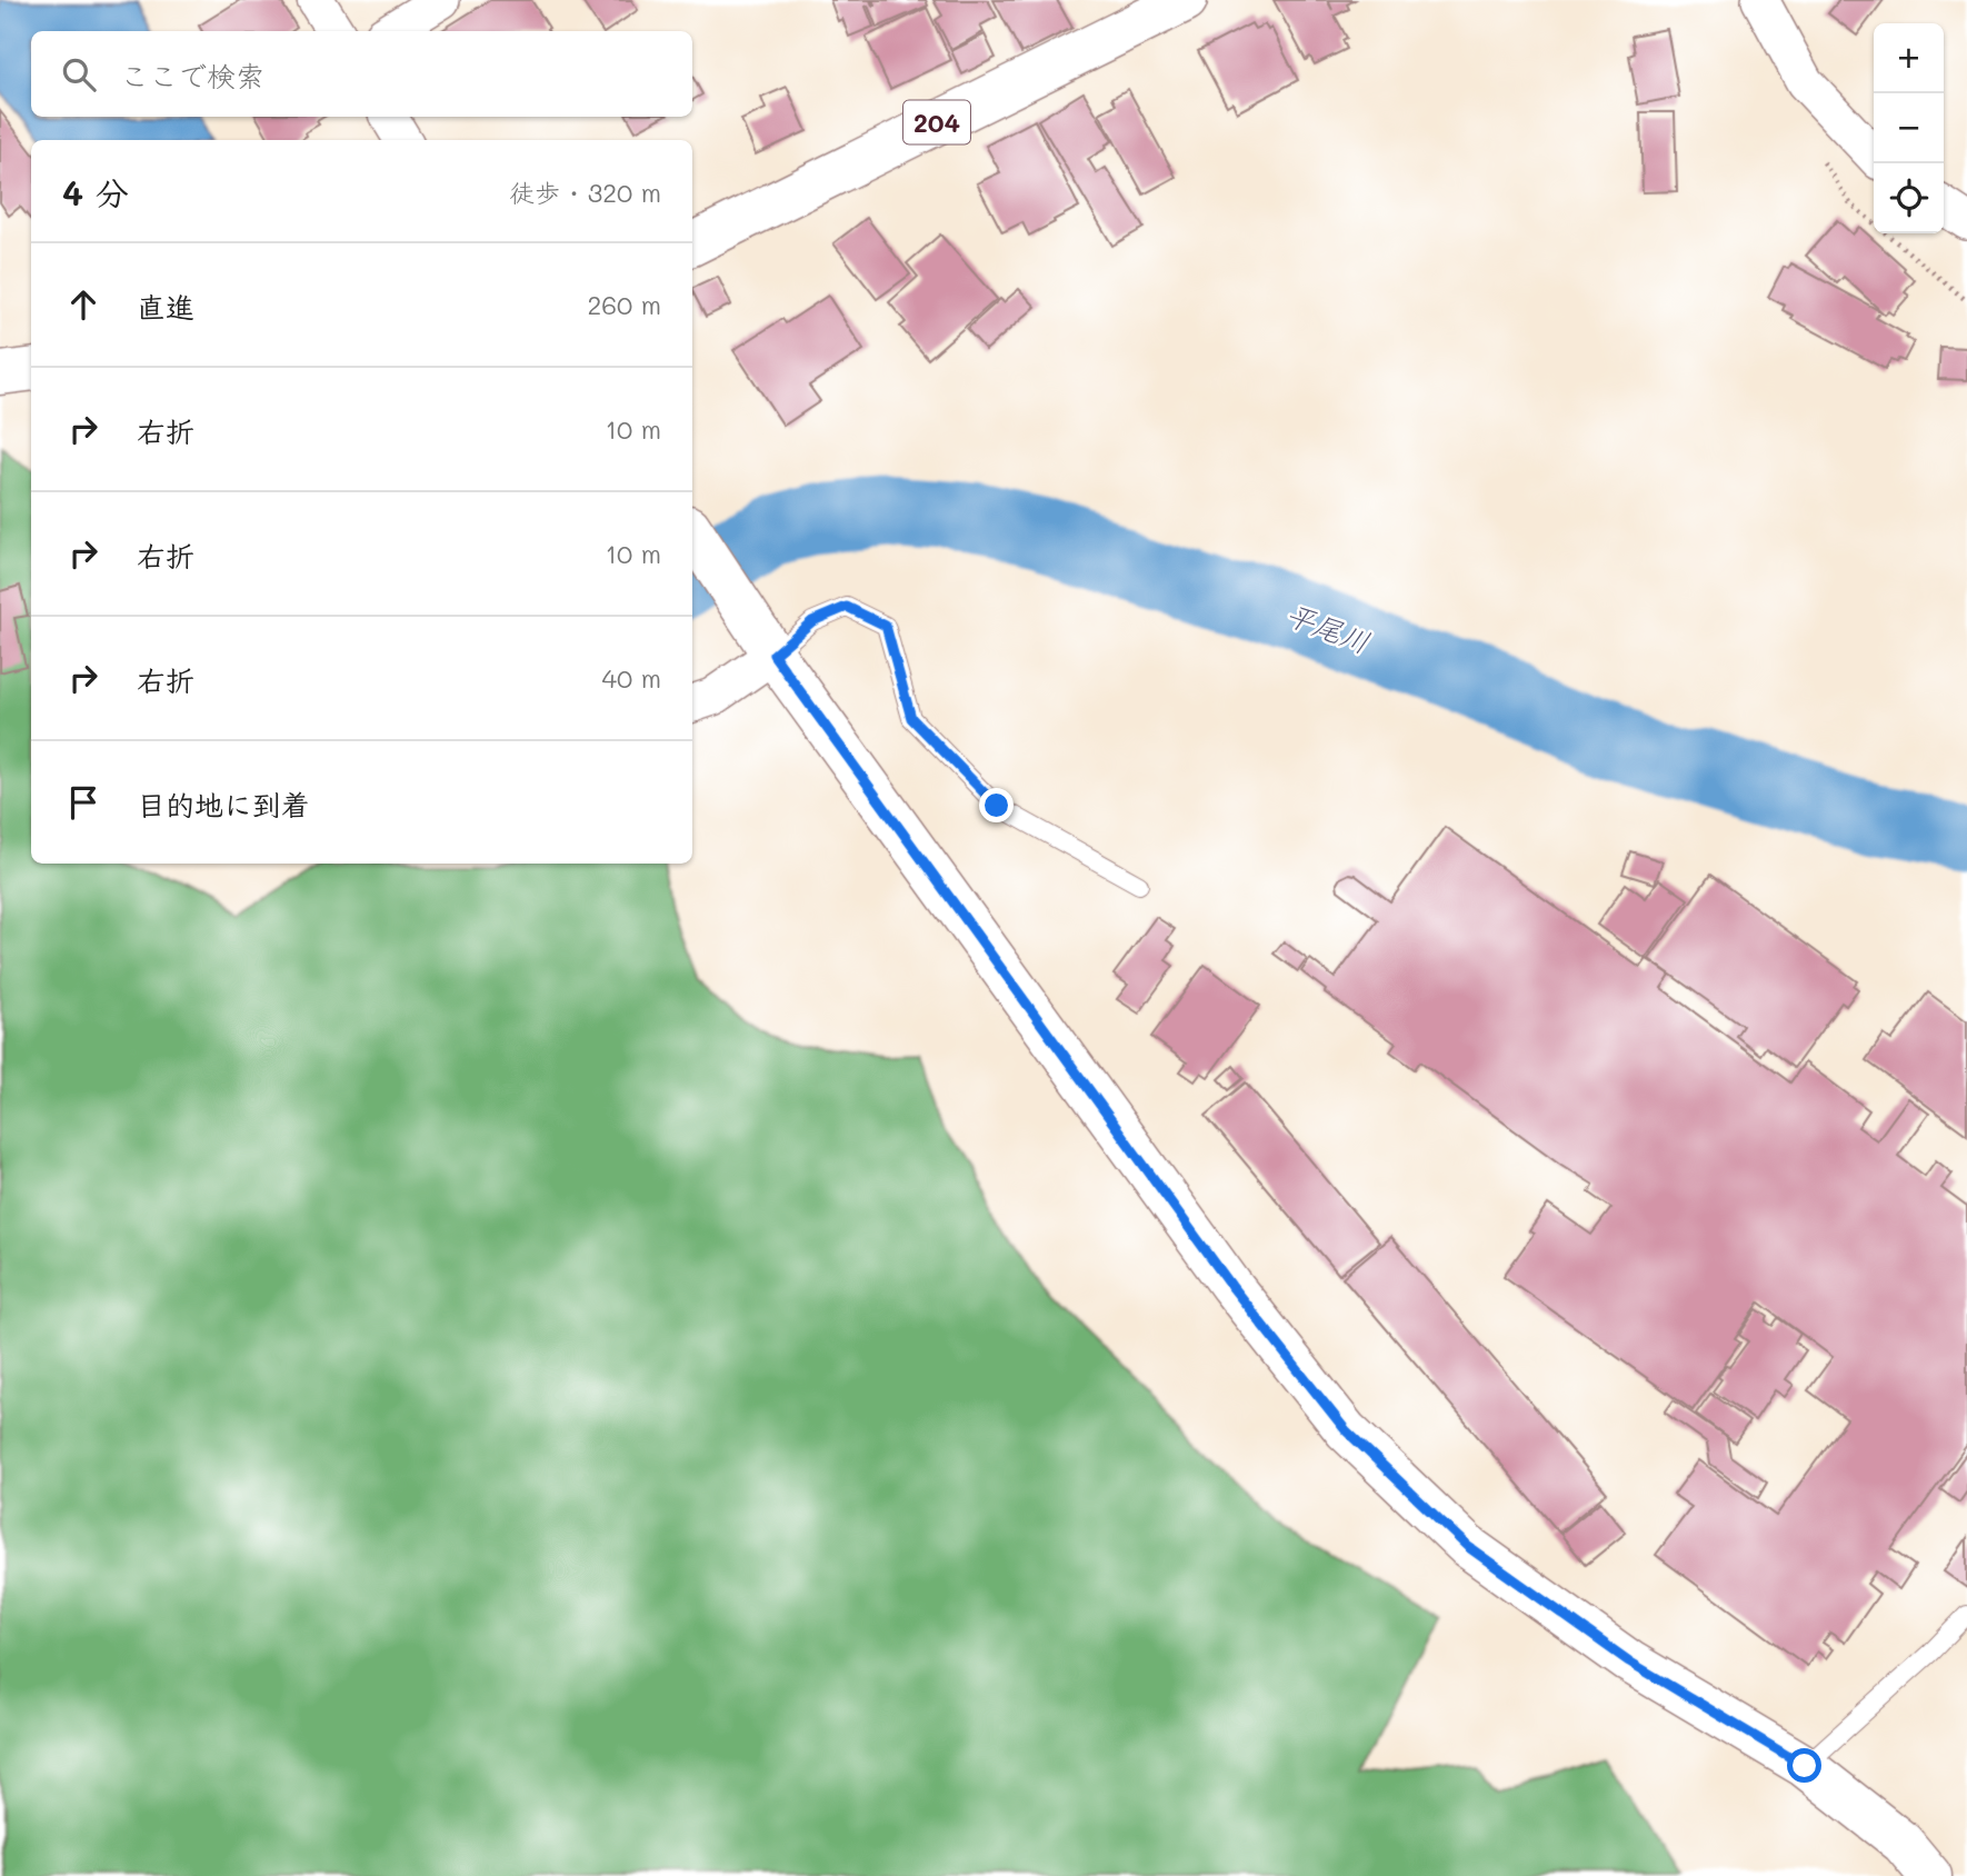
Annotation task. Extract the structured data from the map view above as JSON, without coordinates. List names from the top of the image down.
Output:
{
  "streets": {
    "main road": ["204"]
  },
  "water": ["平尾川"],
  "page": {
    "map_buttons": ["+", "−"],
    "search": "ここで検索",
    "heading": ["4 分", "徒歩 · 320 m"],
    "list": [
      ["直進", "260 m"],
      ["右折", "10 m"],
      ["右折", "10 m"],
      ["右折", "40 m"],
      "目的地に到着"
    ]
  }
}
